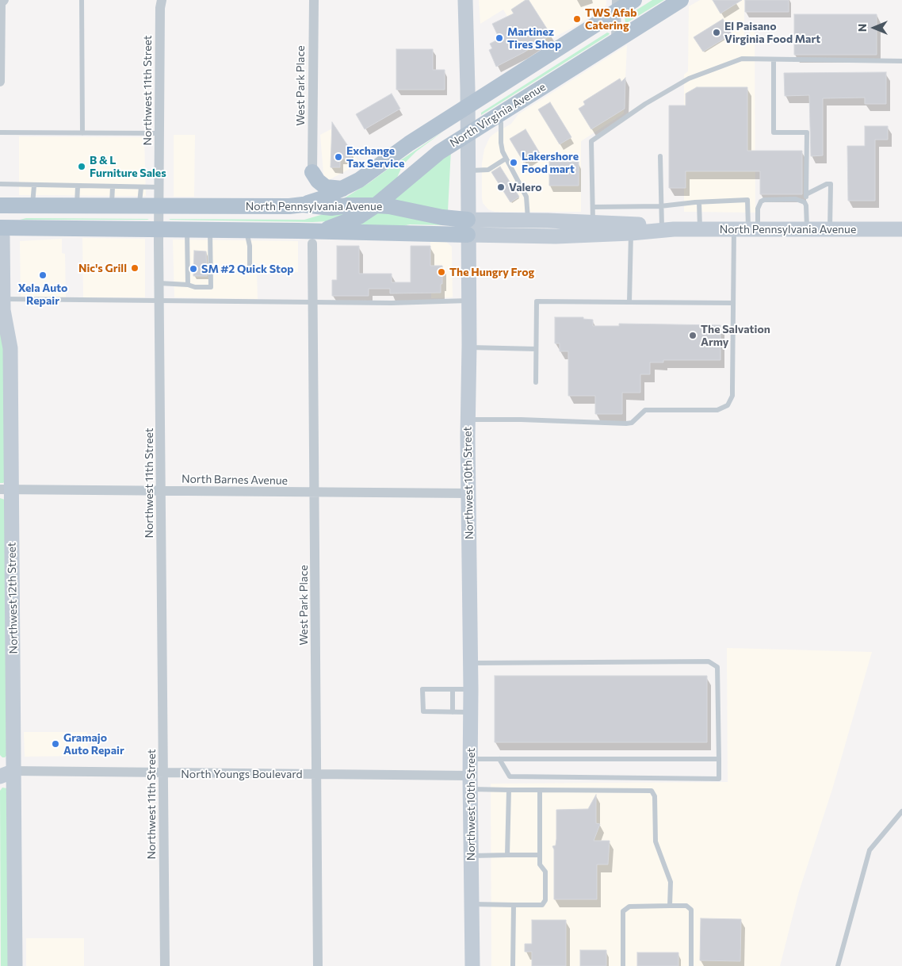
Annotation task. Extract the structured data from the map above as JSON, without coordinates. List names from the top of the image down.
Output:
{
  "streets": {
    "main road": [
      "North Virginia Avenue",
      "North Pennsylvania Avenue",
      "Northwest 10th Street",
      "Northwest 12th Street",
      "North Youngs Boulevard"
    ],
    "street": ["West Park Place", "Northwest 11th Street", "North Barnes Avenue"]
  },
  "crossings": [
    ["West Park Place", "North Virginia Avenue"],
    ["West Park Place", "North Pennsylvania Avenue"],
    ["West Park Place", "North Barnes Avenue"],
    ["West Park Place", "North Youngs Boulevard"],
    ["Northwest 11th Street", "North Pennsylvania Avenue"],
    ["Northwest 11th Street", "North Barnes Avenue"],
    ["Northwest 11th Street", "North Youngs Boulevard"],
    ["North Virginia Avenue", "North Pennsylvania Avenue"],
    ["North Virginia Avenue", "Northwest 10th Street"],
    ["North Pennsylvania Avenue", "Northwest 10th Street"],
    ["North Barnes Avenue", "Northwest 10th Street"],
    ["North Barnes Avenue", "Northwest 12th Street"],
    ["Northwest 10th Street", "North Youngs Boulevard"],
    ["Northwest 12th Street", "North Youngs Boulevard"]
  ],
  "places": [
    "TWS Afab Catering",
    "El Paisano Virginia Food Mart",
    "Martinez Tires Shop",
    "Exchange Tax Service",
    "Lakershore Food mart",
    "B & L Furniture Sales",
    "Valero",
    "Nic's Grill",
    "SM #2 Quick Stop",
    "The Hungry Frog",
    "Xela Auto Repair",
    "The Salvation Army",
    "Gramajo Auto Repair"
  ],
  "north": "left"
}
